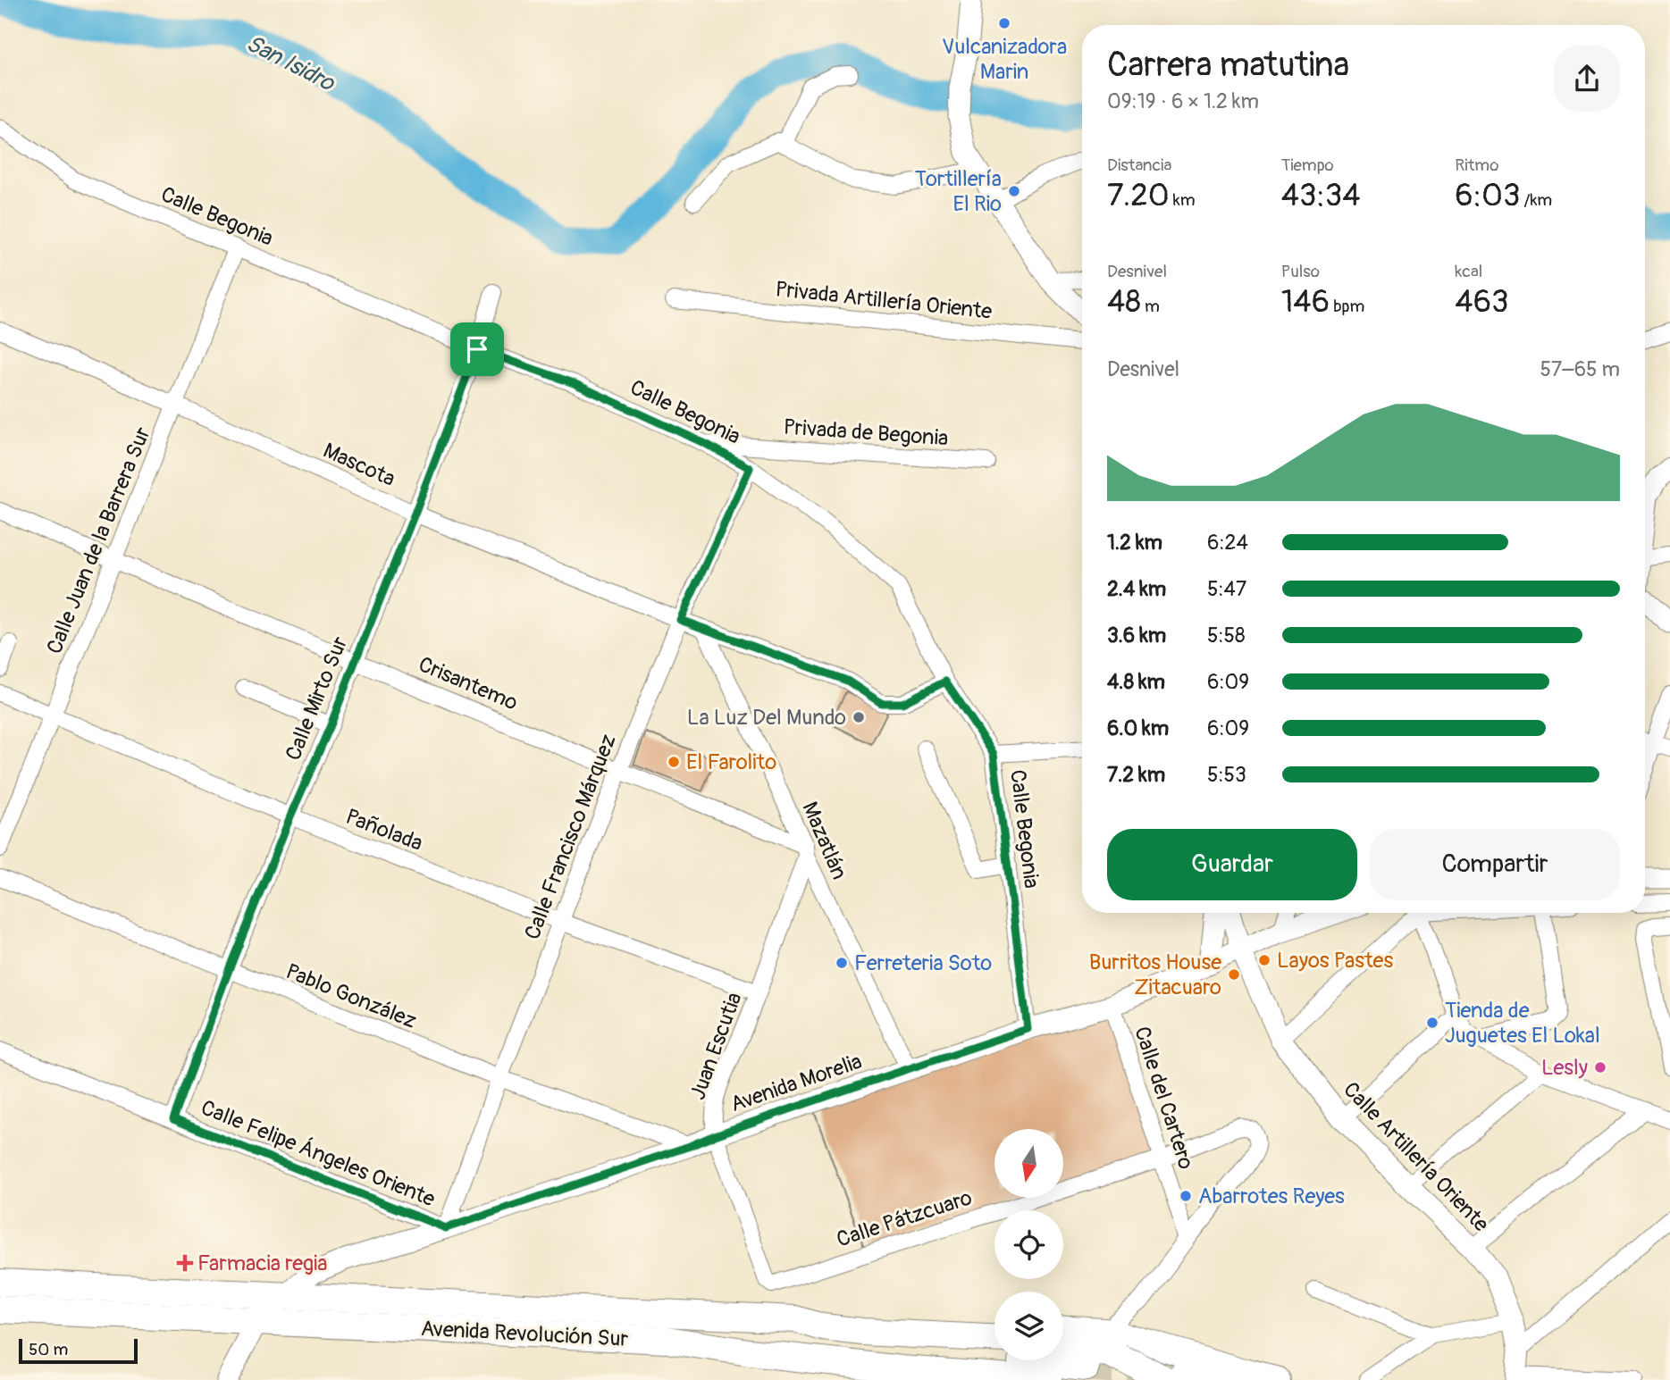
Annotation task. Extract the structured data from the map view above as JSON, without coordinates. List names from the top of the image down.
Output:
{
  "streets": {
    "main road": ["Avenida Revolución Sur"],
    "street": [
      "Calle Begonia",
      "Privada Artillería Oriente",
      "Privada de Begonia",
      "Mascota",
      "Calle Juan de la Barrera Sur",
      "Crisantemo",
      "Calle Mirto Sur",
      "Pañolada",
      "Calle Francisco Márquez",
      "Mazatlán",
      "Pablo González",
      "Juan Escutia",
      "Avenida Morelia",
      "Calle del Cartero",
      "Calle Felipe Ángeles Oriente",
      "Calle Artillería Oriente",
      "Calle Pátzcuaro"
    ]
  },
  "crossings": [
    ["Calle Begonia", "Privada de Begonia"],
    ["Calle Begonia", "Mascota"],
    ["Calle Begonia", "Calle Juan de la Barrera Sur"],
    ["Calle Begonia", "Calle Mirto Sur"],
    ["Calle Begonia", "Calle Francisco Márquez"],
    ["Calle Begonia", "Avenida Morelia"],
    ["Mascota", "Calle Juan de la Barrera Sur"],
    ["Mascota", "Calle Mirto Sur"],
    ["Mascota", "Calle Francisco Márquez"],
    ["Mascota", "Mazatlán"],
    ["Calle Juan de la Barrera Sur", "Crisantemo"],
    ["Calle Juan de la Barrera Sur", "Pañolada"],
    ["Crisantemo", "Calle Mirto Sur"],
    ["Crisantemo", "Calle Francisco Márquez"],
    ["Crisantemo", "Mazatlán"],
    ["Crisantemo", "Juan Escutia"],
    ["Calle Mirto Sur", "Pañolada"],
    ["Calle Mirto Sur", "Pablo González"],
    ["Calle Mirto Sur", "Calle Felipe Ángeles Oriente"],
    ["Pañolada", "Calle Francisco Márquez"],
    ["Pañolada", "Juan Escutia"],
    ["Calle Francisco Márquez", "Pablo González"],
    ["Calle Francisco Márquez", "Avenida Morelia"],
    ["Calle Francisco Márquez", "Calle Felipe Ángeles Oriente"],
    ["Mazatlán", "Juan Escutia"],
    ["Mazatlán", "Avenida Morelia"],
    ["Pablo González", "Avenida Morelia"],
    ["Juan Escutia", "Avenida Morelia"],
    ["Juan Escutia", "Calle Pátzcuaro"],
    ["Avenida Morelia", "Calle del Cartero"],
    ["Avenida Morelia", "Calle Felipe Ángeles Oriente"],
    ["Avenida Morelia", "Calle Artillería Oriente"],
    ["Avenida Morelia", "Avenida Revolución Sur"],
    ["Calle del Cartero", "Calle Pátzcuaro"]
  ],
  "water": ["San Isidro"],
  "places": {
    "other": [
      "Vulcanizadora Marin",
      "Tortillería El Rio",
      "La Luz Del Mundo",
      "El Farolito",
      "Layos Pastes",
      "Ferreteria Soto",
      "Burritos House Zitacuaro",
      "Tienda de Juguetes El Lokal",
      "Lesly",
      "Abarrotes Reyes"
    ],
    "health": ["Farmacia regia"]
  },
  "scale_bar": "50 m",
  "north": "bottom",
  "page": {
    "heading": ["Carrera matutina", "09:19 · 6 × 1.2 km"],
    "stats": [
      ["Distancia", "7.20 km"],
      ["Tiempo", "43:34"],
      ["Ritmo", "6:03 /km"],
      ["Desnivel", "48 m"],
      ["Pulso", "146 bpm"],
      ["kcal", "463"]
    ],
    "chart": ["Desnivel", "57–65 m"],
    "list": [
      {
        "name": "1.2 km",
        "note": "6:24"
      },
      {
        "name": "2.4 km",
        "note": "5:47"
      },
      {
        "name": "3.6 km",
        "note": "5:58"
      },
      {
        "name": "4.8 km",
        "note": "6:09"
      },
      {
        "name": "6.0 km",
        "note": "6:09"
      },
      {
        "name": "7.2 km",
        "note": "5:53"
      }
    ],
    "buttons": ["Guardar", "Compartir"],
    "scale": "50 m"
  }
}
